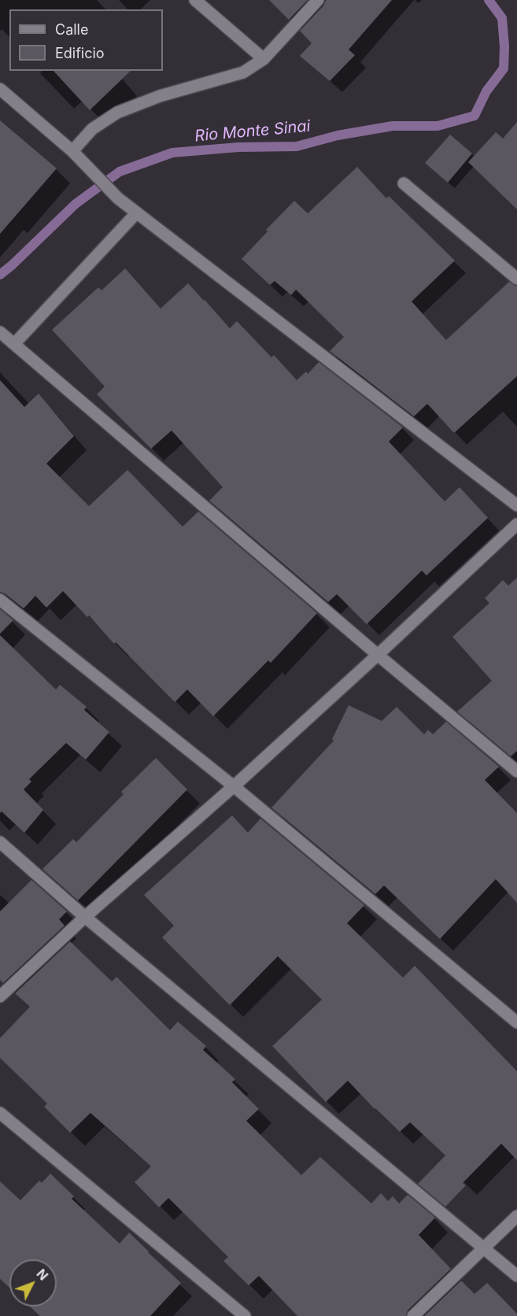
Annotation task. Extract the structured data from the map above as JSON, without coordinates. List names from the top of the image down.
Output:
{
  "water": ["Rio Monte Sinai"],
  "legend": ["Calle", "Edificio"],
  "north": "top right"
}
